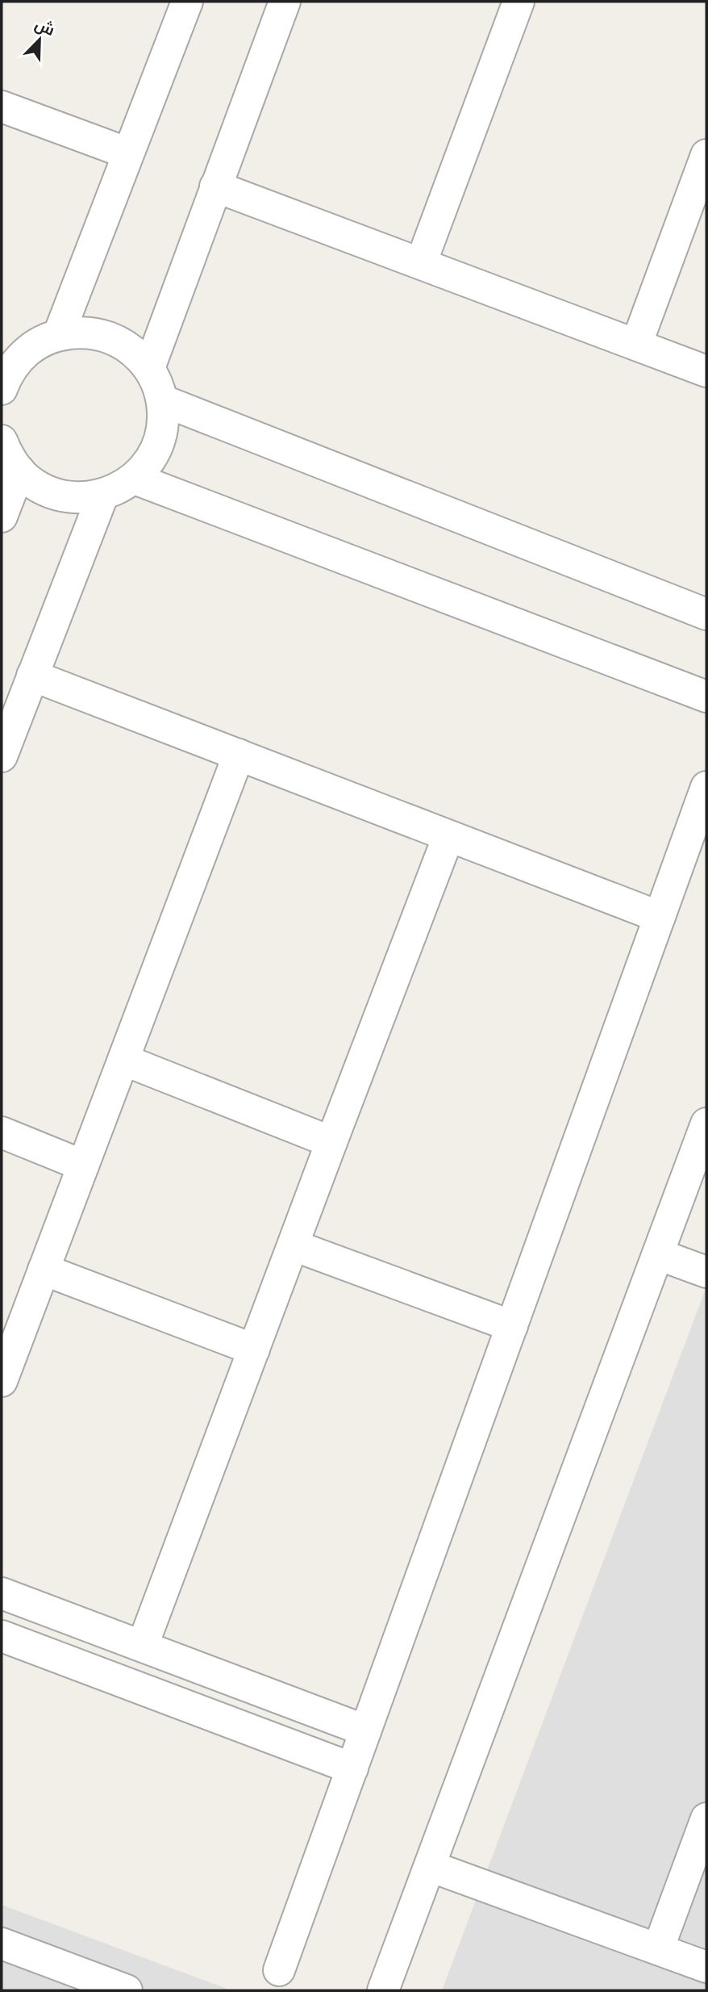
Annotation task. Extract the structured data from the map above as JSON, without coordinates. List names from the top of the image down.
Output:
{
  "north": "top right"
}
